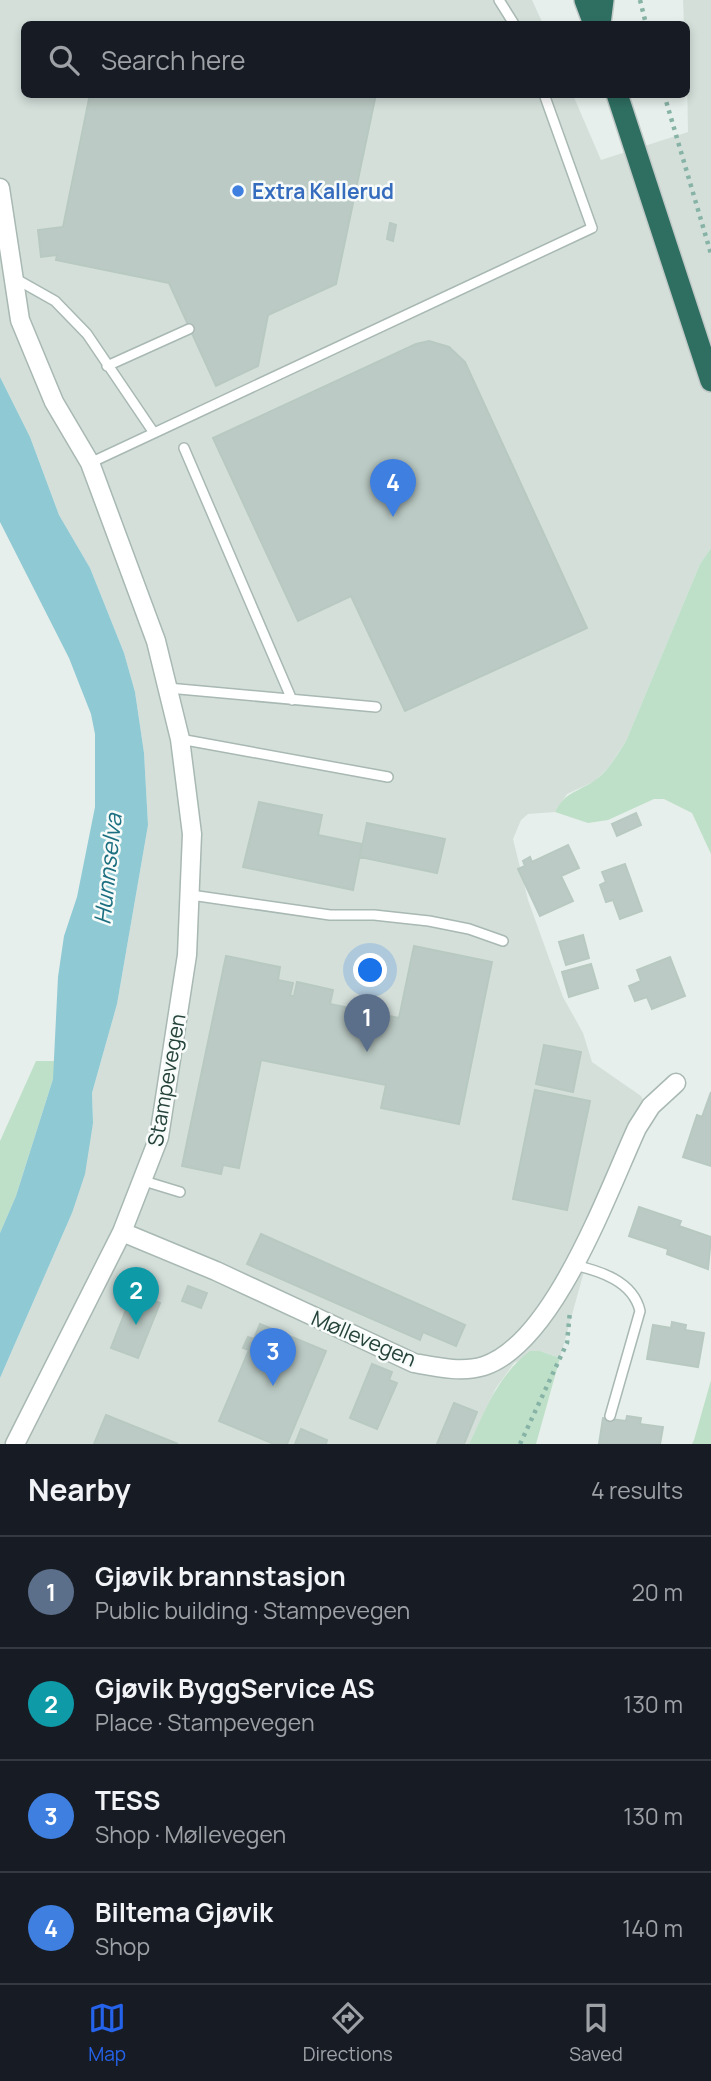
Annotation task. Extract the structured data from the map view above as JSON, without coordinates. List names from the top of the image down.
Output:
{
  "streets": {
    "street": ["Stampevegen", "Møllevegen"]
  },
  "crossings": [
    ["Stampevegen", "Møllevegen"]
  ],
  "water": ["Hunnselva"],
  "places": ["Extra Kallerud"],
  "page": {
    "search": "Search here",
    "pins": [
      "4",
      "1",
      "2",
      "3"
    ],
    "heading": ["Nearby", "4 results"],
    "list": [
      {
        "mark": "1",
        "name": "Gjøvik brannstasjon",
        "note": "Public building · Stampevegen",
        "value": "20 m"
      },
      {
        "mark": "2",
        "name": "Gjøvik ByggService AS",
        "note": "Place · Stampevegen",
        "value": "130 m"
      },
      {
        "mark": "3",
        "name": "TESS",
        "note": "Shop · Møllevegen",
        "value": "130 m"
      },
      {
        "mark": "4",
        "name": "Biltema Gjøvik",
        "note": "Shop",
        "value": "140 m"
      }
    ],
    "nav": ["Map", "Directions", "Saved"]
  }
}
